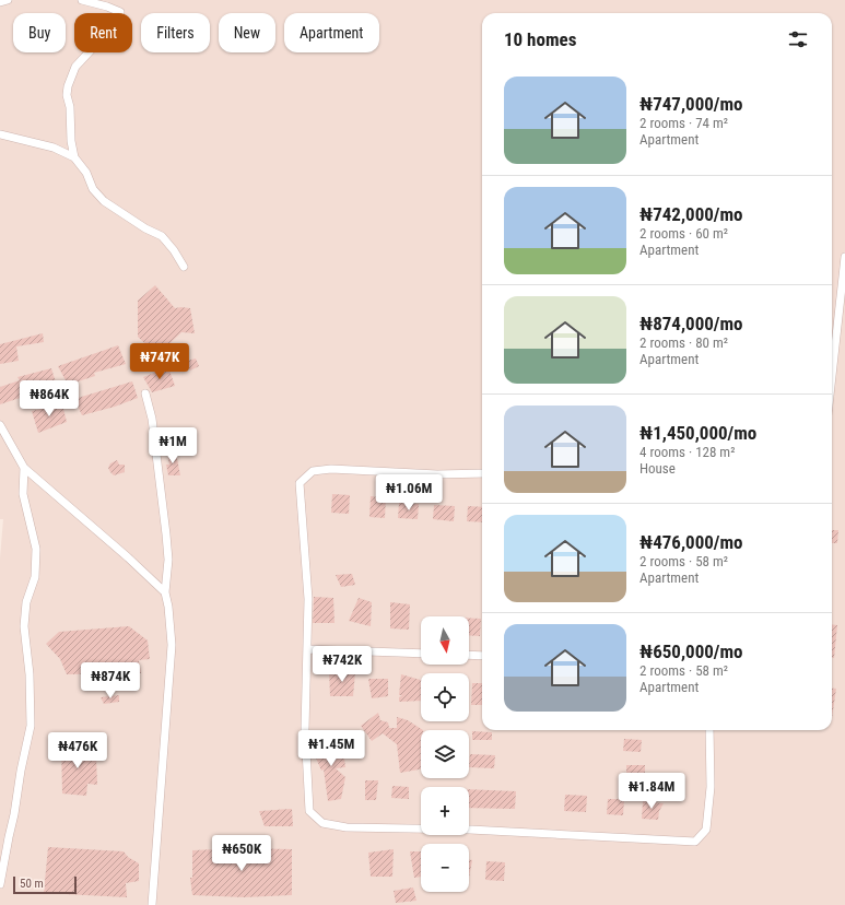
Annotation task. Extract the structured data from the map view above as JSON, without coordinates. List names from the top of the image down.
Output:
{
  "scale_bar": "50 m",
  "north": "bottom",
  "page": {
    "chip": [
      "Buy",
      "Rent",
      "Filters",
      "New",
      "Apartment"
    ],
    "heading": "10 homes",
    "list": [
      {
        "name": "₦747,000/mo",
        "note": "2 rooms · 74 m² · Apartment"
      },
      {
        "name": "₦742,000/mo",
        "note": "2 rooms · 60 m² · Apartment"
      },
      {
        "name": "₦874,000/mo",
        "note": "2 rooms · 80 m² · Apartment"
      },
      {
        "name": "₦1,450,000/mo",
        "note": "4 rooms · 128 m² · House"
      },
      {
        "name": "₦476,000/mo",
        "note": "2 rooms · 58 m² · Apartment"
      },
      {
        "name": "₦650,000/mo",
        "note": "2 rooms · 58 m² · Apartment"
      }
    ],
    "price": [
      "₦747K",
      "₦864K",
      "₦1M",
      "₦1.06M",
      "₦742K",
      "₦874K",
      "₦1.45M",
      "₦476K",
      "₦1.84M",
      "₦650K"
    ],
    "map_buttons": ["+", "−"],
    "scale": "50 m"
  }
}
